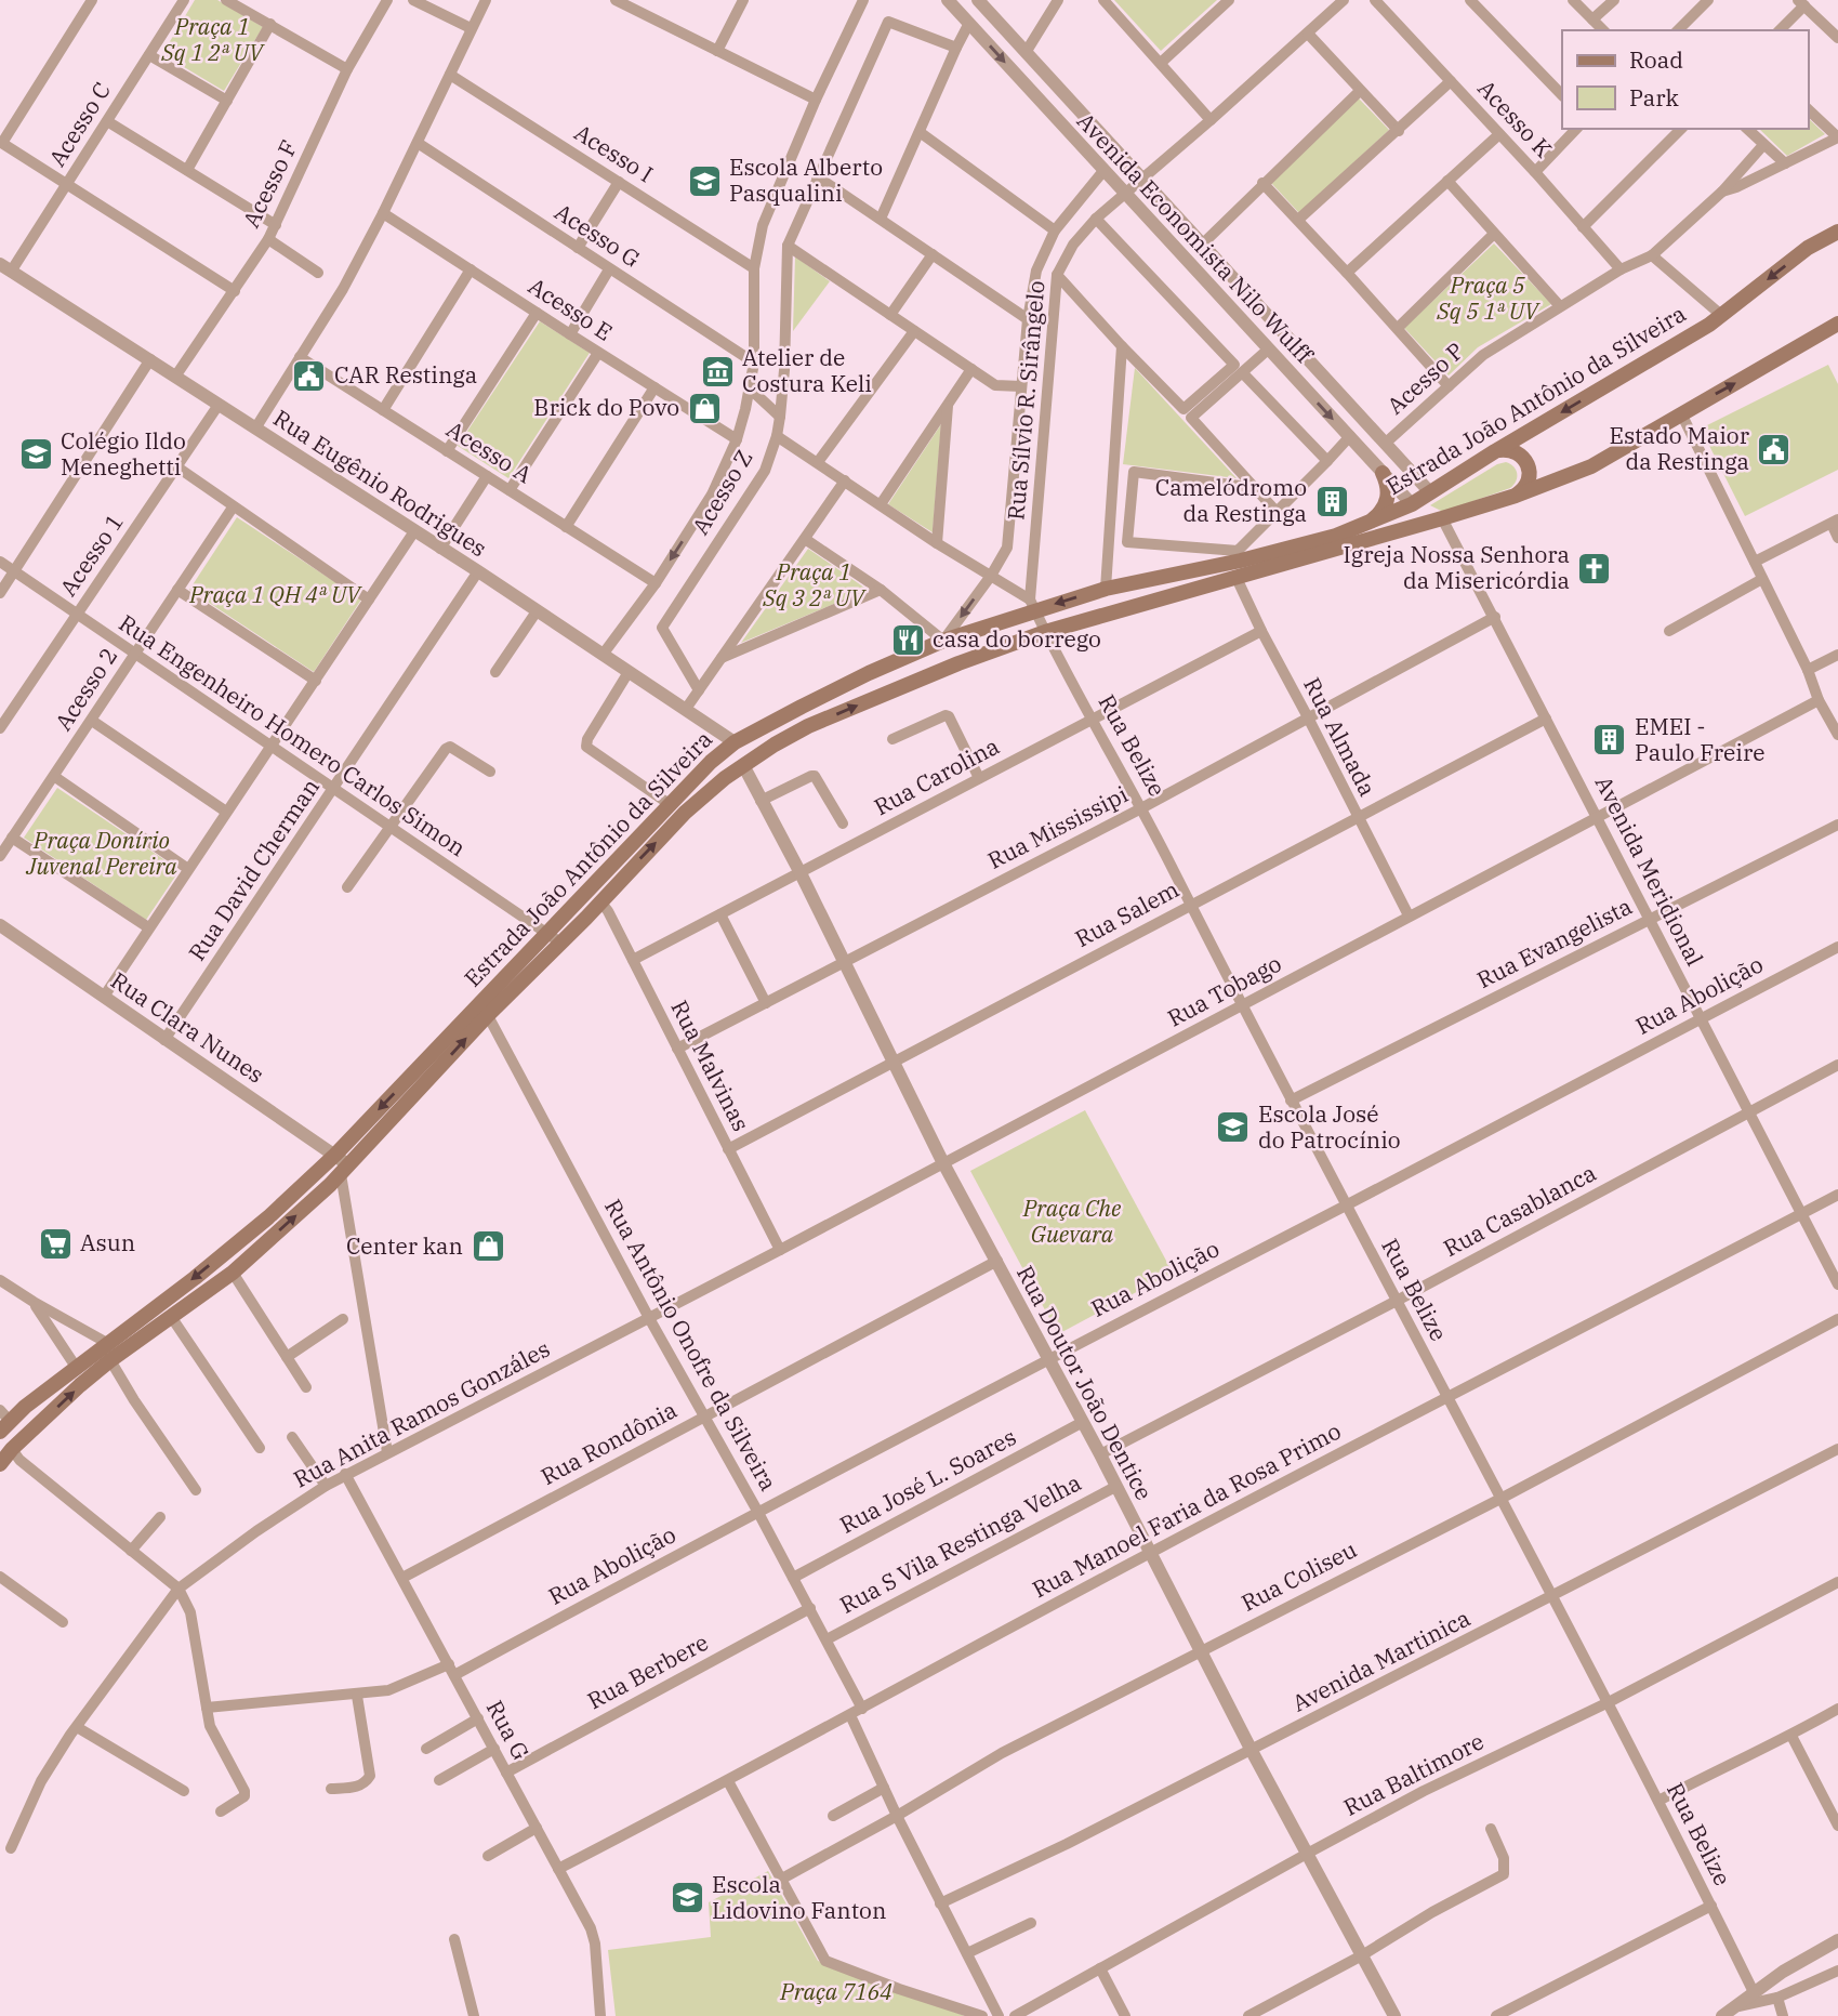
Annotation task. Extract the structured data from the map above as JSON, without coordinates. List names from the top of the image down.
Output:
{
  "streets": {
    "main road": ["Estrada João Antônio da Silveira"],
    "street": [
      "Acesso K",
      "Acesso C",
      "Acesso I",
      "Acesso F",
      "Acesso G",
      "Avenida Economista Nilo Wulff",
      "Acesso E",
      "Acesso P",
      "Rua Sílvio R. Sirângelo",
      "Acesso A",
      "Rua Eugênio Rodrigues",
      "Acesso Z",
      "Acesso 1",
      "Acesso 2",
      "Rua Engenheiro Homero Carlos Simon",
      "Rua Almada",
      "Rua Belize",
      "Rua Carolina",
      "Rua Mississipi",
      "Rua David Cherman",
      "Avenida Meridional",
      "Rua Salem",
      "Rua Evangelista",
      "Rua Tobago",
      "Rua Abolição",
      "Rua Clara Nunes",
      "Rua Malvinas",
      "Rua Casablanca",
      "Rua Antônio Onofre da Silveira",
      "Rua Doutor João Dentice",
      "Rua Anita Ramos Gonzáles",
      "Rua Rondônia",
      "Rua José L. Soares",
      "Rua Manoel Faria da Rosa Primo",
      "Rua S Vila Restinga Velha",
      "Rua Coliseu",
      "Avenida Martinica",
      "Rua Berbere",
      "Rua G",
      "Rua Baltimore"
    ]
  },
  "crossings": [
    ["Acesso K", "Acesso P"],
    ["Acesso C", "Rua Eugênio Rodrigues"],
    ["Acesso F", "Rua Eugênio Rodrigues"],
    ["Avenida Economista Nilo Wulff", "Acesso P"],
    ["Avenida Economista Nilo Wulff", "Rua Sílvio R. Sirângelo"],
    ["Avenida Economista Nilo Wulff", "Estrada João Antônio da Silveira"],
    ["Rua Sílvio R. Sirângelo", "Estrada João Antônio da Silveira"],
    ["Rua Sílvio R. Sirângelo", "Rua Belize"],
    ["Estrada João Antônio da Silveira", "Rua Eugênio Rodrigues"],
    ["Estrada João Antônio da Silveira", "Rua Engenheiro Homero Carlos Simon"],
    ["Estrada João Antônio da Silveira", "Rua Almada"],
    ["Estrada João Antônio da Silveira", "Rua Belize"],
    ["Estrada João Antônio da Silveira", "Avenida Meridional"],
    ["Estrada João Antônio da Silveira", "Rua Clara Nunes"],
    ["Estrada João Antônio da Silveira", "Rua Malvinas"],
    ["Estrada João Antônio da Silveira", "Rua Antônio Onofre da Silveira"],
    ["Estrada João Antônio da Silveira", "Rua Doutor João Dentice"],
    ["Rua Eugênio Rodrigues", "Acesso 1"],
    ["Rua Eugênio Rodrigues", "Rua David Cherman"],
    ["Acesso 1", "Rua Engenheiro Homero Carlos Simon"],
    ["Acesso 2", "Rua Engenheiro Homero Carlos Simon"],
    ["Rua Engenheiro Homero Carlos Simon", "Rua David Cherman"],
    ["Rua Almada", "Rua Carolina"],
    ["Rua Almada", "Rua Mississipi"],
    ["Rua Almada", "Rua Salem"],
    ["Rua Almada", "Rua Tobago"],
    ["Rua Belize", "Rua Carolina"],
    ["Rua Belize", "Rua Mississipi"],
    ["Rua Belize", "Rua Salem"],
    ["Rua Belize", "Rua Evangelista"],
    ["Rua Belize", "Rua Tobago"],
    ["Rua Belize", "Rua Abolição"],
    ["Rua Belize", "Rua Casablanca"],
    ["Rua Belize", "Rua Manoel Faria da Rosa Primo"],
    ["Rua Belize", "Rua Coliseu"],
    ["Rua Belize", "Avenida Martinica"],
    ["Rua Belize", "Rua Baltimore"],
    ["Rua Carolina", "Rua Malvinas"],
    ["Rua Carolina", "Rua Doutor João Dentice"],
    ["Rua Mississipi", "Avenida Meridional"],
    ["Rua Mississipi", "Rua Malvinas"],
    ["Rua Mississipi", "Rua Doutor João Dentice"],
    ["Rua David Cherman", "Rua Clara Nunes"],
    ["Avenida Meridional", "Rua Salem"],
    ["Avenida Meridional", "Rua Evangelista"],
    ["Avenida Meridional", "Rua Tobago"],
    ["Avenida Meridional", "Rua Abolição"],
    ["Avenida Meridional", "Rua Casablanca"],
    ["Avenida Meridional", "Rua Manoel Faria da Rosa Primo"],
    ["Rua Salem", "Rua Malvinas"],
    ["Rua Salem", "Rua Doutor João Dentice"],
    ["Rua Tobago", "Rua Malvinas"],
    ["Rua Tobago", "Rua Antônio Onofre da Silveira"],
    ["Rua Tobago", "Rua Doutor João Dentice"],
    ["Rua Tobago", "Rua Anita Ramos Gonzáles"],
    ["Rua Abolição", "Rua Antônio Onofre da Silveira"],
    ["Rua Abolição", "Rua Doutor João Dentice"],
    ["Rua Abolição", "Rua G"],
    ["Rua Casablanca", "Rua Doutor João Dentice"],
    ["Rua Antônio Onofre da Silveira", "Rua Anita Ramos Gonzáles"],
    ["Rua Antônio Onofre da Silveira", "Rua Rondônia"],
    ["Rua Antônio Onofre da Silveira", "Rua José L. Soares"],
    ["Rua Antônio Onofre da Silveira", "Rua Manoel Faria da Rosa Primo"],
    ["Rua Antônio Onofre da Silveira", "Rua S Vila Restinga Velha"],
    ["Rua Antônio Onofre da Silveira", "Rua Berbere"],
    ["Rua Doutor João Dentice", "Rua Rondônia"],
    ["Rua Doutor João Dentice", "Rua José L. Soares"],
    ["Rua Doutor João Dentice", "Rua Manoel Faria da Rosa Primo"],
    ["Rua Doutor João Dentice", "Rua S Vila Restinga Velha"],
    ["Rua Doutor João Dentice", "Rua Coliseu"],
    ["Rua Doutor João Dentice", "Avenida Martinica"],
    ["Rua Doutor João Dentice", "Rua Baltimore"],
    ["Rua Anita Ramos Gonzáles", "Rua G"],
    ["Rua Rondônia", "Rua G"],
    ["Rua Manoel Faria da Rosa Primo", "Rua G"],
    ["Rua Berbere", "Rua G"]
  ],
  "parks": [
    "Praça 1 Sq 1 2ª UV",
    "Praça 5 Sq 5 1ª UV",
    "Praça 1 Sq 3 2ª UV",
    "Praça 1 QH 4ª UV",
    "Praça Donírio Juvenal Pereira",
    "Praça Che Guevara",
    "Praça 7164"
  ],
  "places": {
    "school or university": [
      "Escola Alberto Pasqualini",
      "Colégio Ildo Meneghetti",
      "Escola José do Patrocínio",
      "Escola Lidovino Fanton"
    ],
    "museum": ["Atelier de Costura Keli"],
    "public building": ["CAR Restinga", "Estado Maior da Restinga"],
    "shop": ["Brick do Povo", "Center kan"],
    "building": ["Camelódromo da Restinga", "EMEI - Paulo Freire"],
    "church": ["Igreja Nossa Senhora da Misericórdia"],
    "restaurant": ["casa do borrego"],
    "supermarket": ["Asun"]
  },
  "legend": ["Road", "Park"]
}
